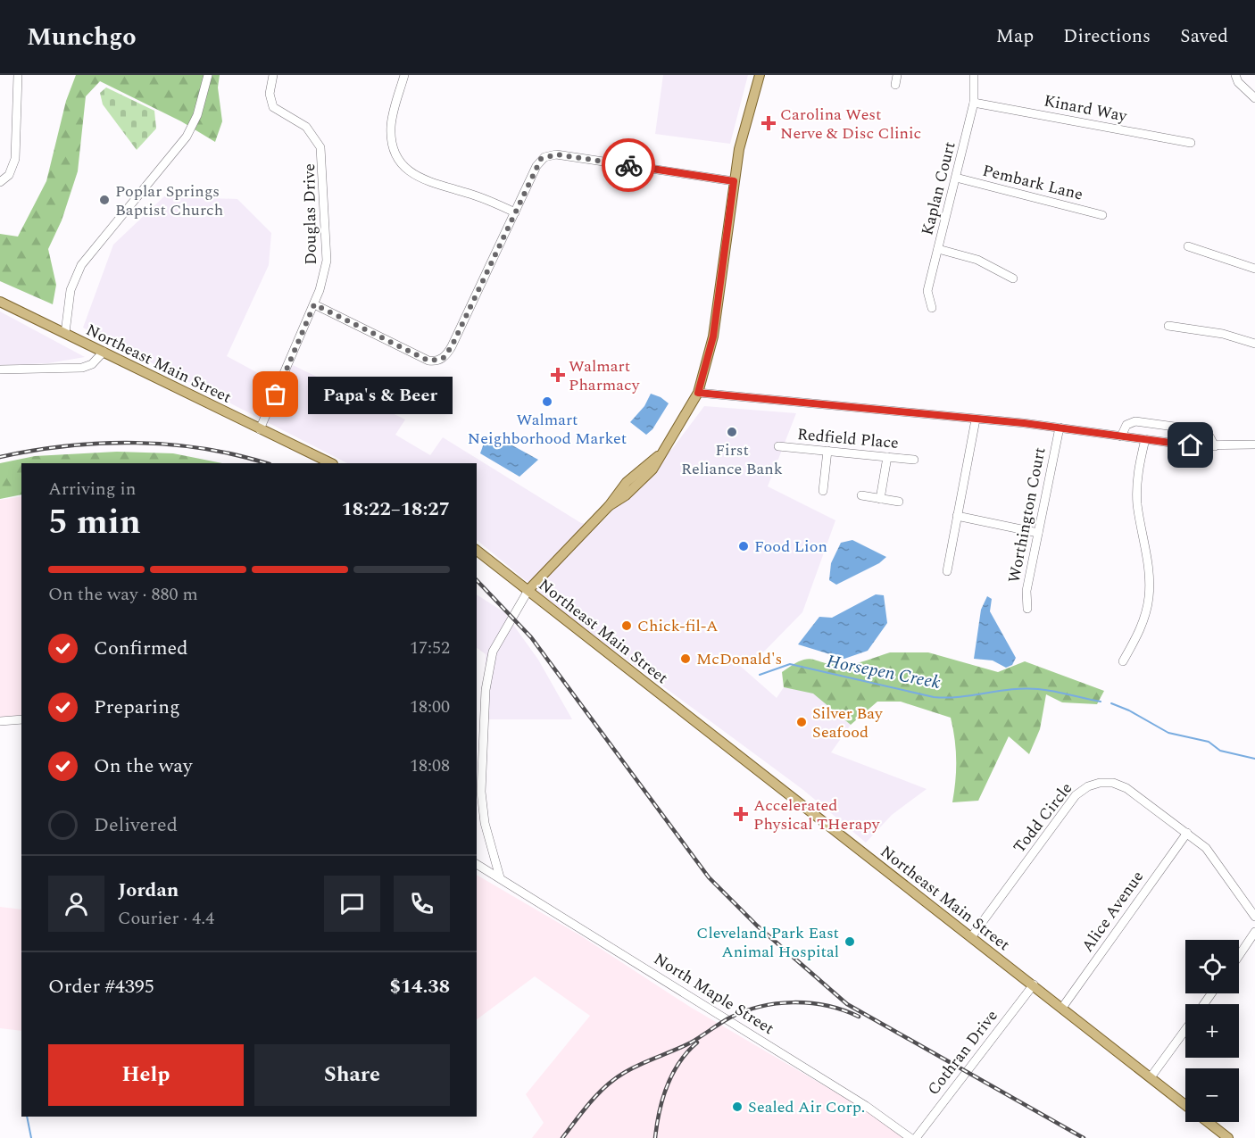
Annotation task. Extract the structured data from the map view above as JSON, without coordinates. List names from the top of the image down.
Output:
{
  "streets": {
    "main road": ["Northeast Main Street"],
    "street": [
      "Kinard Way",
      "Pembark Lane",
      "Kaplan Court",
      "Douglas Drive",
      "Redfield Place",
      "Worthington Court",
      "Todd Circle",
      "Alice Avenue",
      "North Maple Street",
      "Cothran Drive"
    ]
  },
  "crossings": [
    ["Kinard Way", "Kaplan Court"],
    ["Pembark Lane", "Kaplan Court"],
    ["Douglas Drive", "Northeast Main Street"],
    ["Northeast Main Street", "Todd Circle"],
    ["Northeast Main Street", "Alice Avenue"],
    ["Northeast Main Street", "Cothran Drive"],
    ["Todd Circle", "Alice Avenue"]
  ],
  "water": ["Horsepen Creek"],
  "places": {
    "health": ["Carolina West Nerve & Disc Clinic", "Walmart Pharmacy", "Accelerated Physical THerapy"],
    "other": [
      "Poplar Springs Baptist Church",
      "Papa's & Beer",
      "Walmart Neighborhood Market",
      "First Reliance Bank",
      "Food Lion",
      "Chick-fil-A",
      "McDonald's",
      "Silver Bay Seafood",
      "Cleveland Park East Animal Hospital",
      "Sealed Air Corp."
    ]
  },
  "page": {
    "header": "Munchgo",
    "nav": ["Map", "Directions", "Saved"],
    "bubble": "Papa's & Beer",
    "heading": ["5 min", "Arriving in", "18:22–18:27"],
    "panel": [
      "Jordan",
      "Courier · 4.4",
      "Order #4395",
      "$14.38"
    ],
    "bar": "On the way · 880 m",
    "list": [
      ["Confirmed", "17:52"],
      ["Preparing", "18:00"],
      ["On the way", "18:08"],
      "Delivered"
    ],
    "map_buttons": ["+", "−"],
    "buttons": ["Help", "Share"]
  }
}
